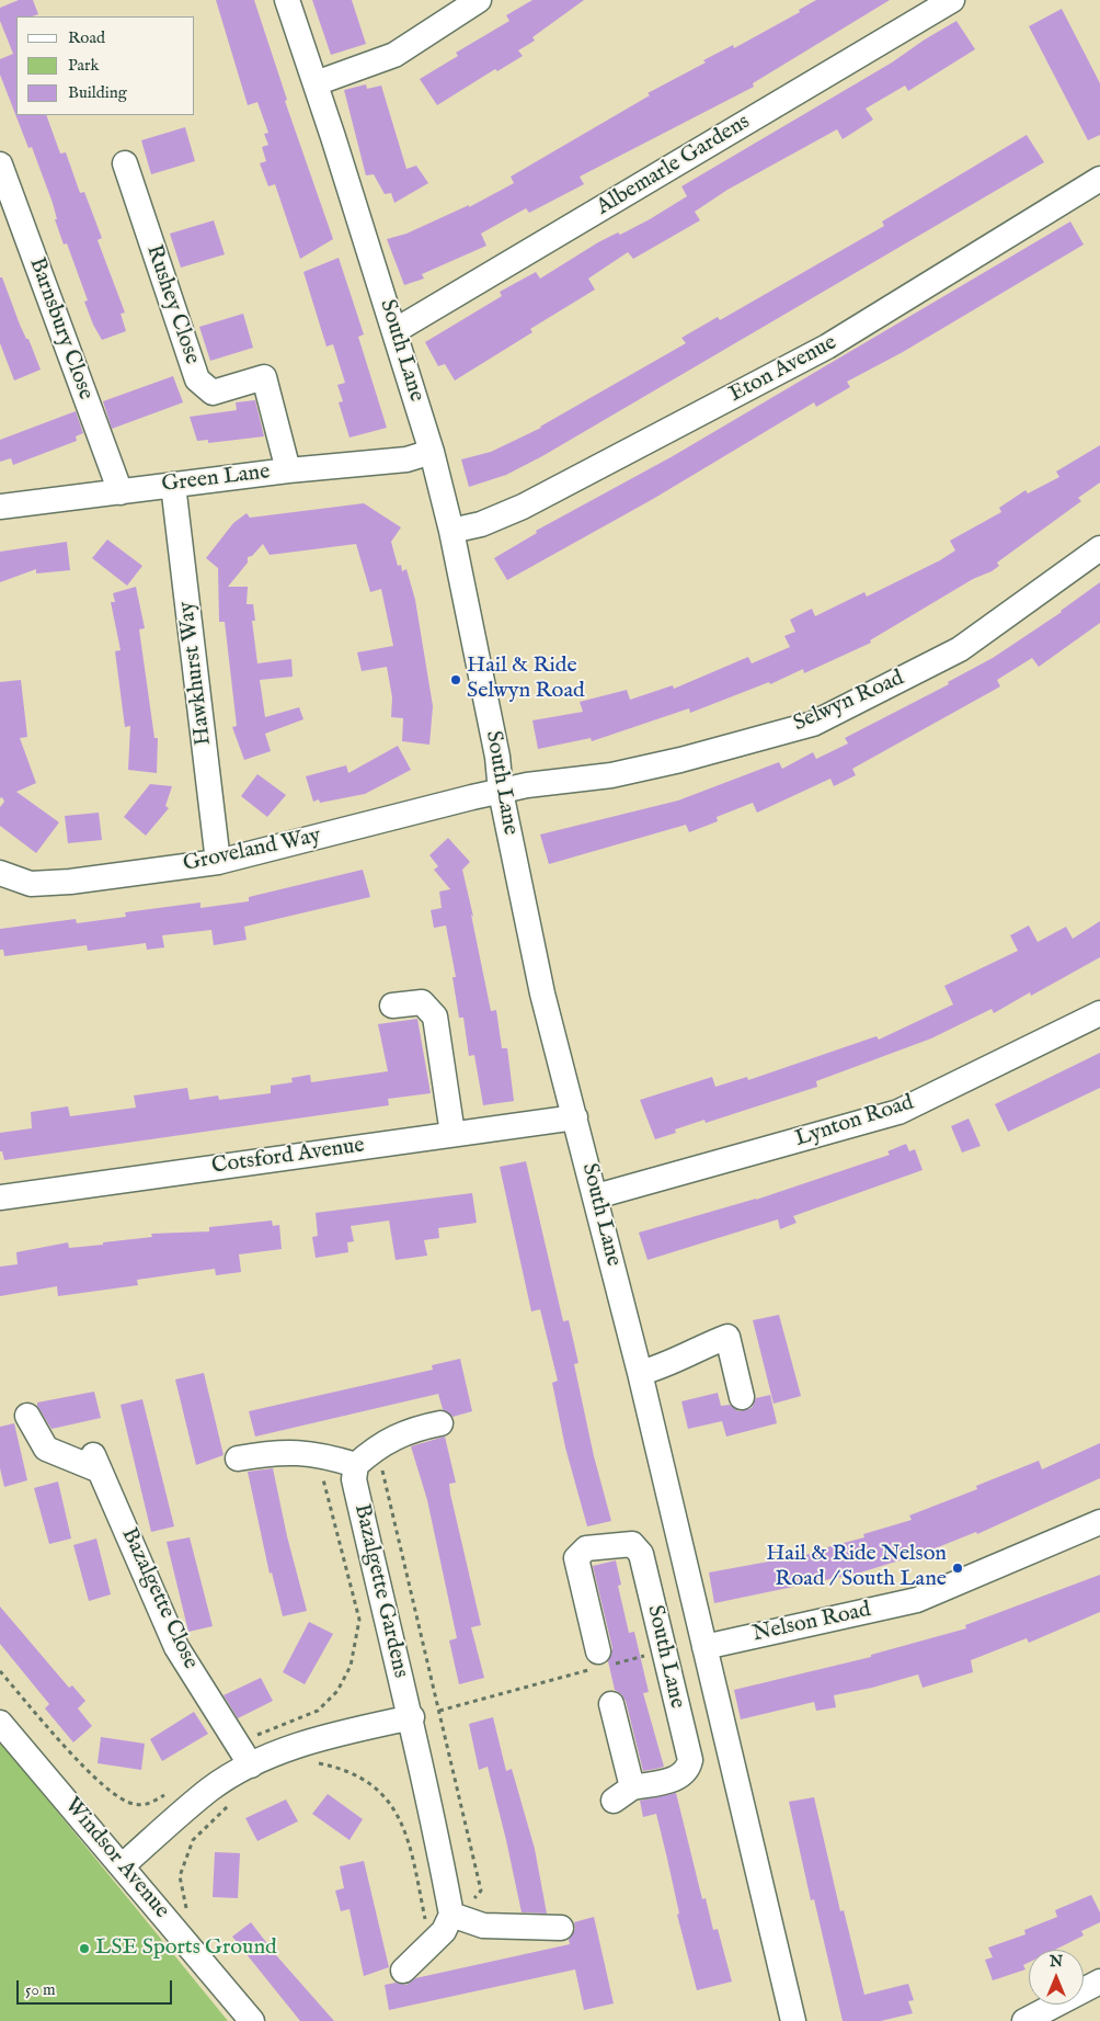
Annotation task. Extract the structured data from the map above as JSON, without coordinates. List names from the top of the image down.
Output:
{
  "streets": {
    "street": [
      "Albemarle Gardens",
      "Rushey Close",
      "Barnsbury Close",
      "South Lane",
      "Eton Avenue",
      "Green Lane",
      "Hawkhurst Way",
      "Selwyn Road",
      "Groveland Way",
      "Lynton Road",
      "Cotsford Avenue",
      "Bazalgette Gardens",
      "Bazalgette Close",
      "Nelson Road",
      "Windsor Avenue"
    ]
  },
  "crossings": [
    ["Albemarle Gardens", "South Lane"],
    ["Rushey Close", "Green Lane"],
    ["Barnsbury Close", "Green Lane"],
    ["South Lane", "Eton Avenue"],
    ["South Lane", "Green Lane"],
    ["South Lane", "Selwyn Road"],
    ["South Lane", "Groveland Way"],
    ["South Lane", "Lynton Road"],
    ["South Lane", "Cotsford Avenue"],
    ["South Lane", "Nelson Road"],
    ["Green Lane", "Hawkhurst Way"],
    ["Hawkhurst Way", "Groveland Way"],
    ["Selwyn Road", "Groveland Way"]
  ],
  "places": ["Hail & Ride Selwyn Road", "Hail & Ride Nelson Road / South Lane", "LSE Sports Ground"],
  "legend": ["Road", "Park", "Building"],
  "scale_bar": "50 m",
  "north": "top"
}
